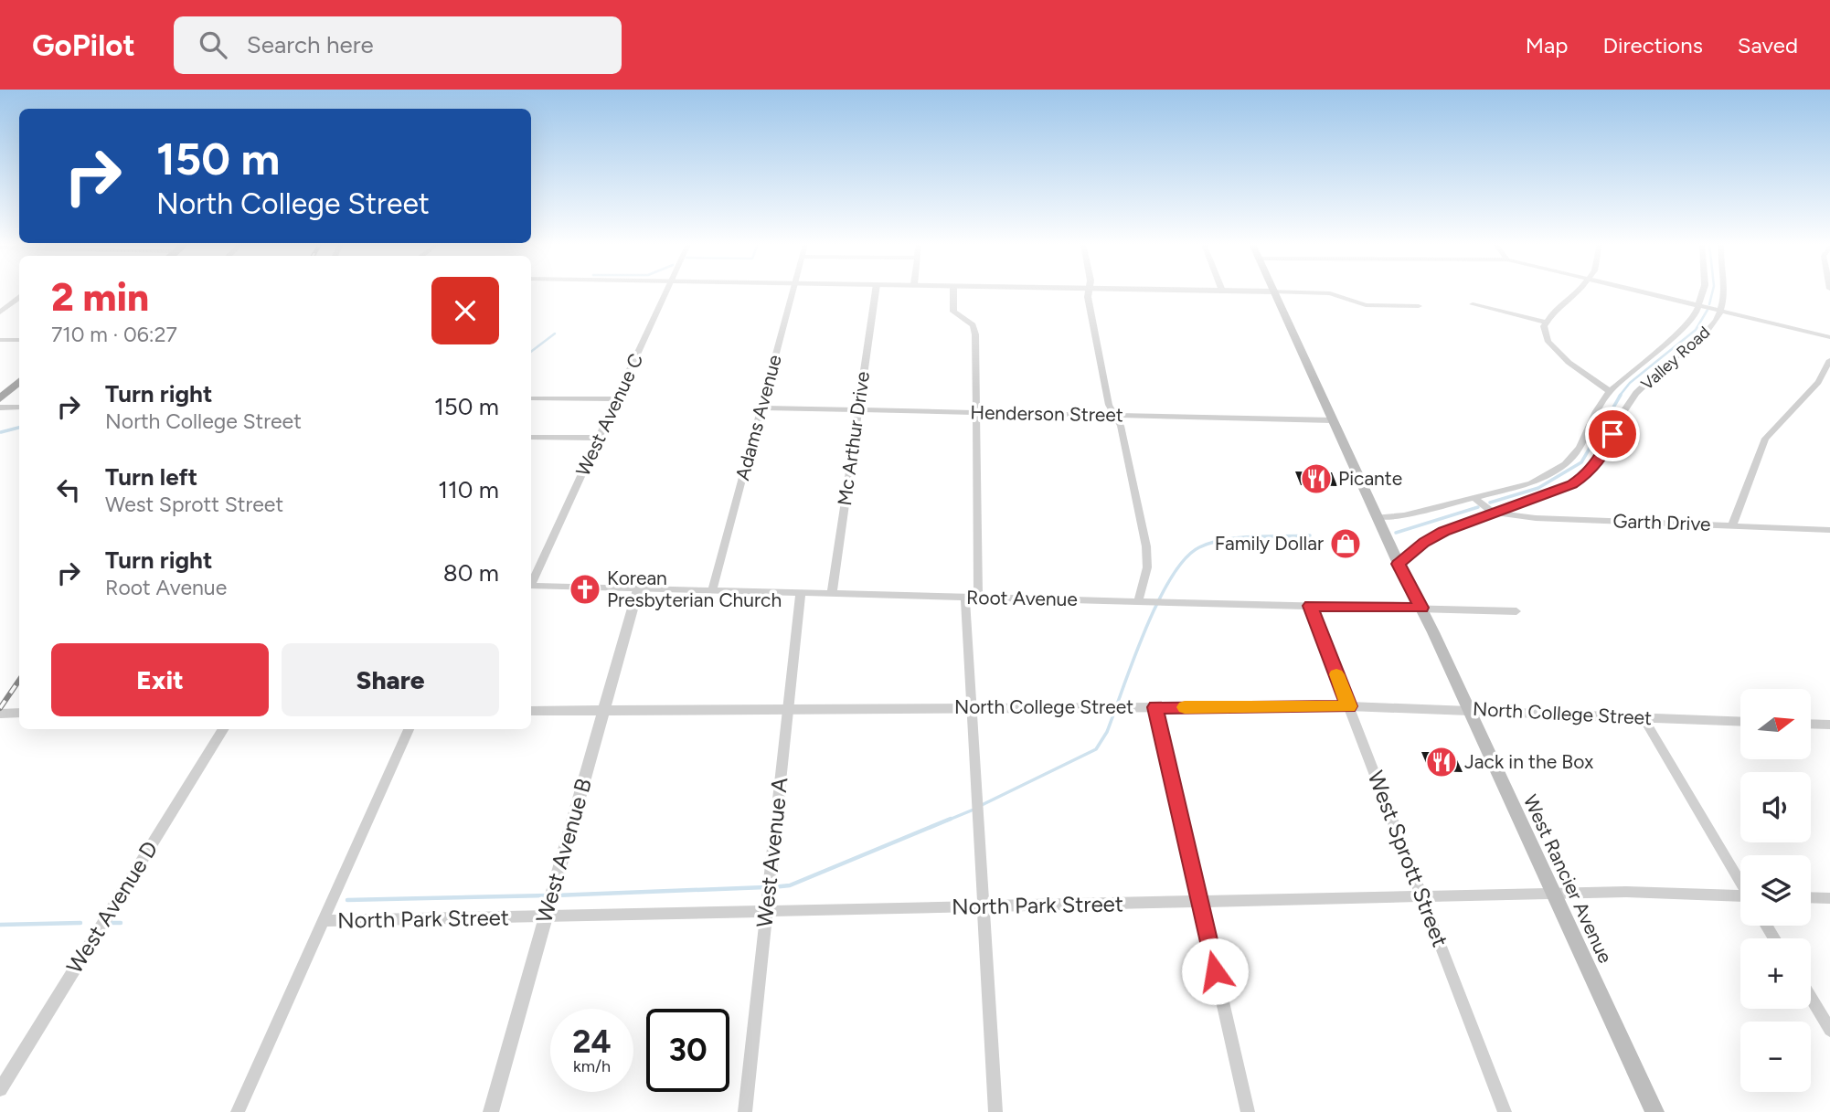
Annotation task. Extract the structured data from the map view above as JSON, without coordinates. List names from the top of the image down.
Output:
{
  "streets": {
    "main road": ["West Rancier Avenue"],
    "street": [
      "Valley Road",
      "Henderson Street",
      "West Avenue C",
      "Adams Avenue",
      "Mc Arthur Drive",
      "Garth Drive",
      "Root Avenue",
      "North College Street",
      "West Avenue B",
      "West Avenue A",
      "West Sprott Street",
      "North Park Street",
      "West Avenue D"
    ]
  },
  "crossings": [
    ["Valley Road", "Garth Drive"],
    ["Henderson Street", "Adams Avenue"],
    ["Henderson Street", "Mc Arthur Drive"],
    ["Henderson Street", "West Rancier Avenue"],
    ["Adams Avenue", "Root Avenue"],
    ["Mc Arthur Drive", "Root Avenue"],
    ["Garth Drive", "West Rancier Avenue"],
    ["Root Avenue", "West Avenue B"],
    ["Root Avenue", "West Avenue A"],
    ["Root Avenue", "West Sprott Street"],
    ["Root Avenue", "West Rancier Avenue"],
    ["North College Street", "West Avenue B"],
    ["North College Street", "West Avenue A"],
    ["North College Street", "West Sprott Street"],
    ["North College Street", "West Rancier Avenue"],
    ["West Avenue B", "North Park Street"],
    ["West Avenue A", "North Park Street"],
    ["West Sprott Street", "North Park Street"],
    ["West Rancier Avenue", "North Park Street"]
  ],
  "places": {
    "restaurant": ["Picante", "Jack in the Box"],
    "shop": ["Family Dollar"],
    "church": ["Korean Presbyterian Church"]
  },
  "north": "right",
  "page": {
    "header": "GoPilot",
    "search": "Search here",
    "nav": ["Map", "Directions", "Saved"],
    "turn": ["150 m", "North College Street"],
    "heading": ["2 min", "710 m · 06:27"],
    "list": [
      {
        "name": "Turn right",
        "note": "North College Street",
        "value": "150 m"
      },
      {
        "name": "Turn left",
        "note": "West Sprott Street",
        "value": "110 m"
      },
      {
        "name": "Turn right",
        "note": "Root Avenue",
        "value": "80 m"
      }
    ],
    "buttons": ["Exit", "Share"],
    "map_buttons": ["+", "−"],
    "speed": "24 km/h",
    "limit": "30"
  }
}
